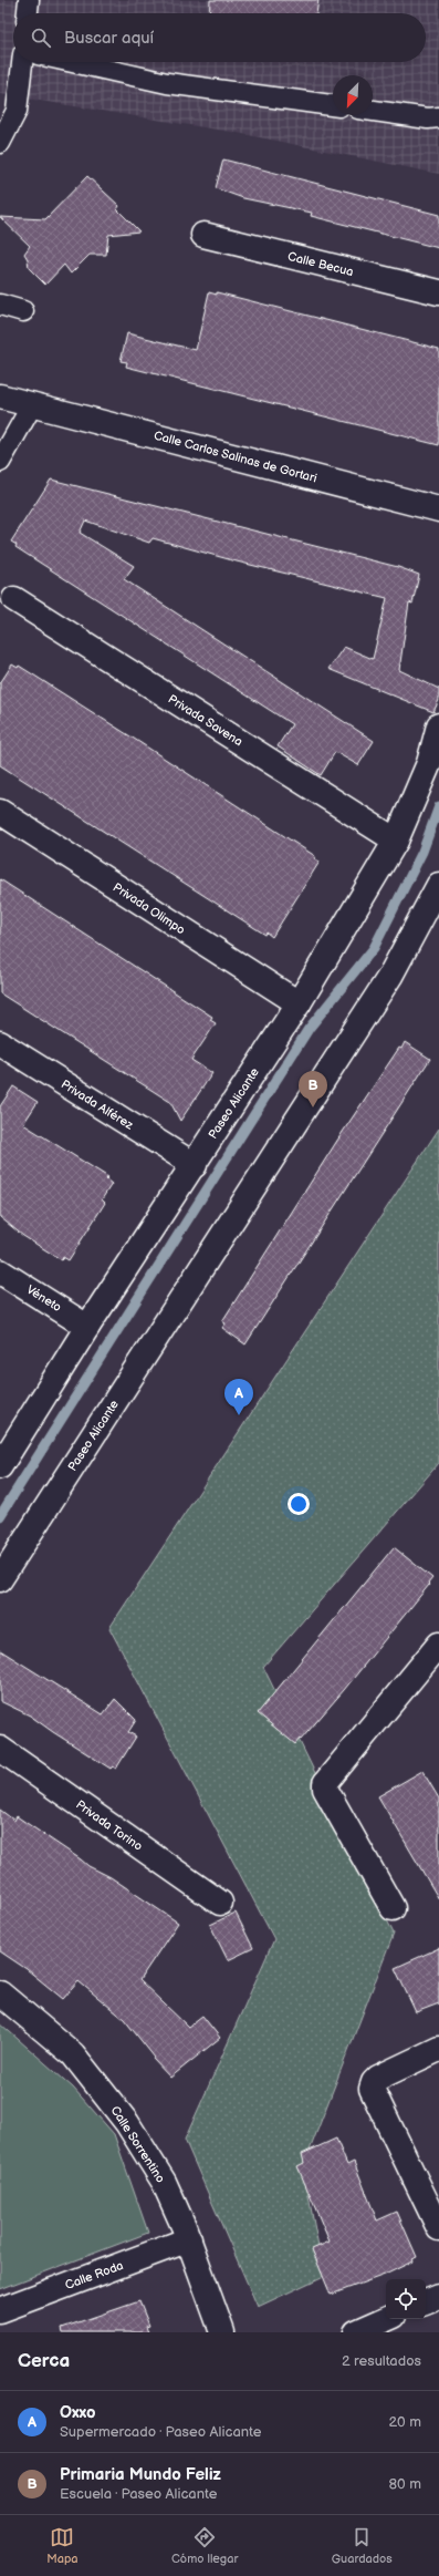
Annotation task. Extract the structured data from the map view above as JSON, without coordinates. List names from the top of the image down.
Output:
{
  "streets": {
    "street": [
      "Calle Becua",
      "Calle Carlos Salinas de Gortari",
      "Privada Savena",
      "Privada Olimpo",
      "Paseo Alicante",
      "Privada Alférez",
      "Véneto",
      "Privada Torino",
      "Calle Sorrentino",
      "Calle Roda"
    ]
  },
  "crossings": [
    ["Privada Savena", "Paseo Alicante"],
    ["Privada Olimpo", "Paseo Alicante"],
    ["Paseo Alicante", "Privada Alférez"],
    ["Paseo Alicante", "Véneto"],
    ["Calle Sorrentino", "Calle Roda"]
  ],
  "north": "bottom left",
  "page": {
    "search": "Buscar aquí",
    "pins": ["B", "A"],
    "heading": ["Cerca", "2 resultados"],
    "list": [
      {
        "mark": "A",
        "name": "Oxxo",
        "note": "Supermercado · Paseo Alicante",
        "value": "20 m"
      },
      {
        "mark": "B",
        "name": "Primaria Mundo Feliz",
        "note": "Escuela · Paseo Alicante",
        "value": "80 m"
      }
    ],
    "nav": ["Mapa", "Cómo llegar", "Guardados"]
  }
}
